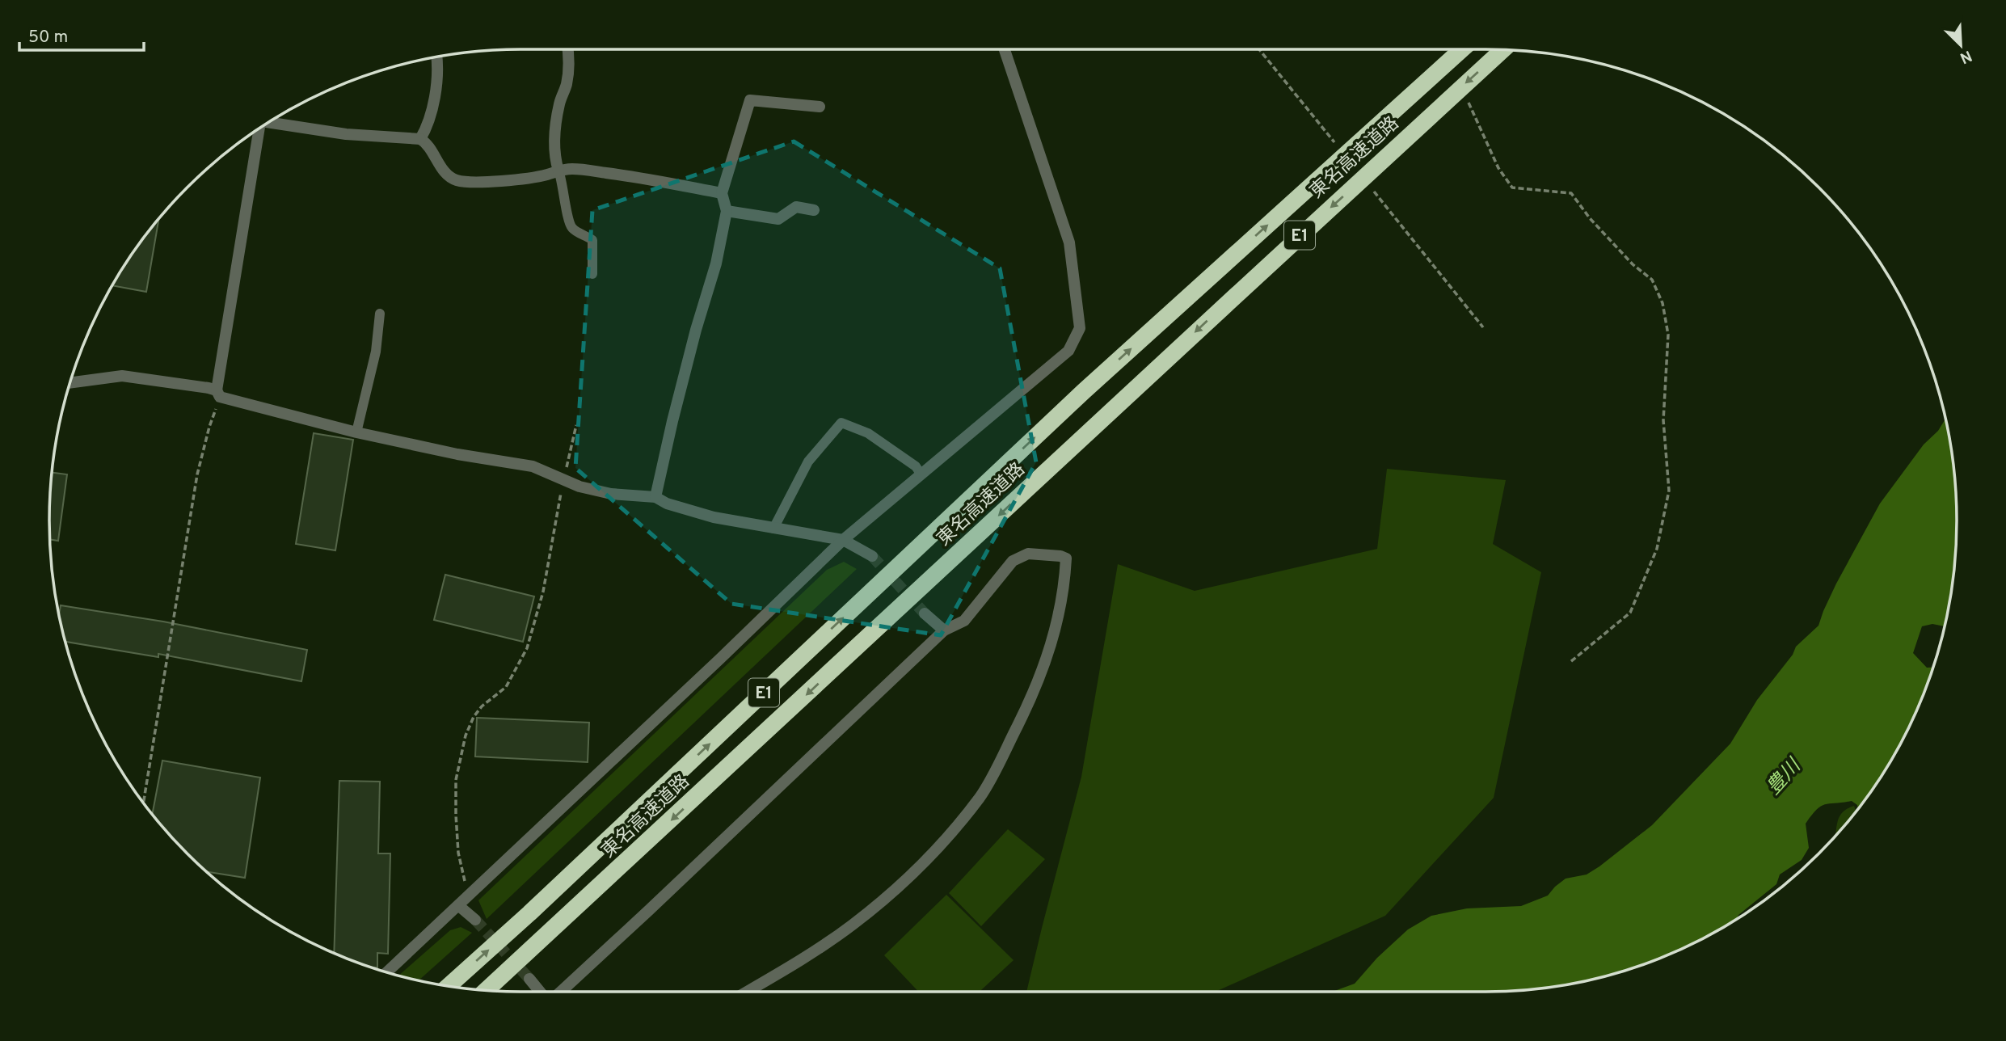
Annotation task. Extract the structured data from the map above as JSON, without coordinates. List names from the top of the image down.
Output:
{
  "streets": {
    "highway": ["東名高速道路", "E1"]
  },
  "water": ["豊川"],
  "scale_bar": "50 m",
  "north": "bottom right"
}
